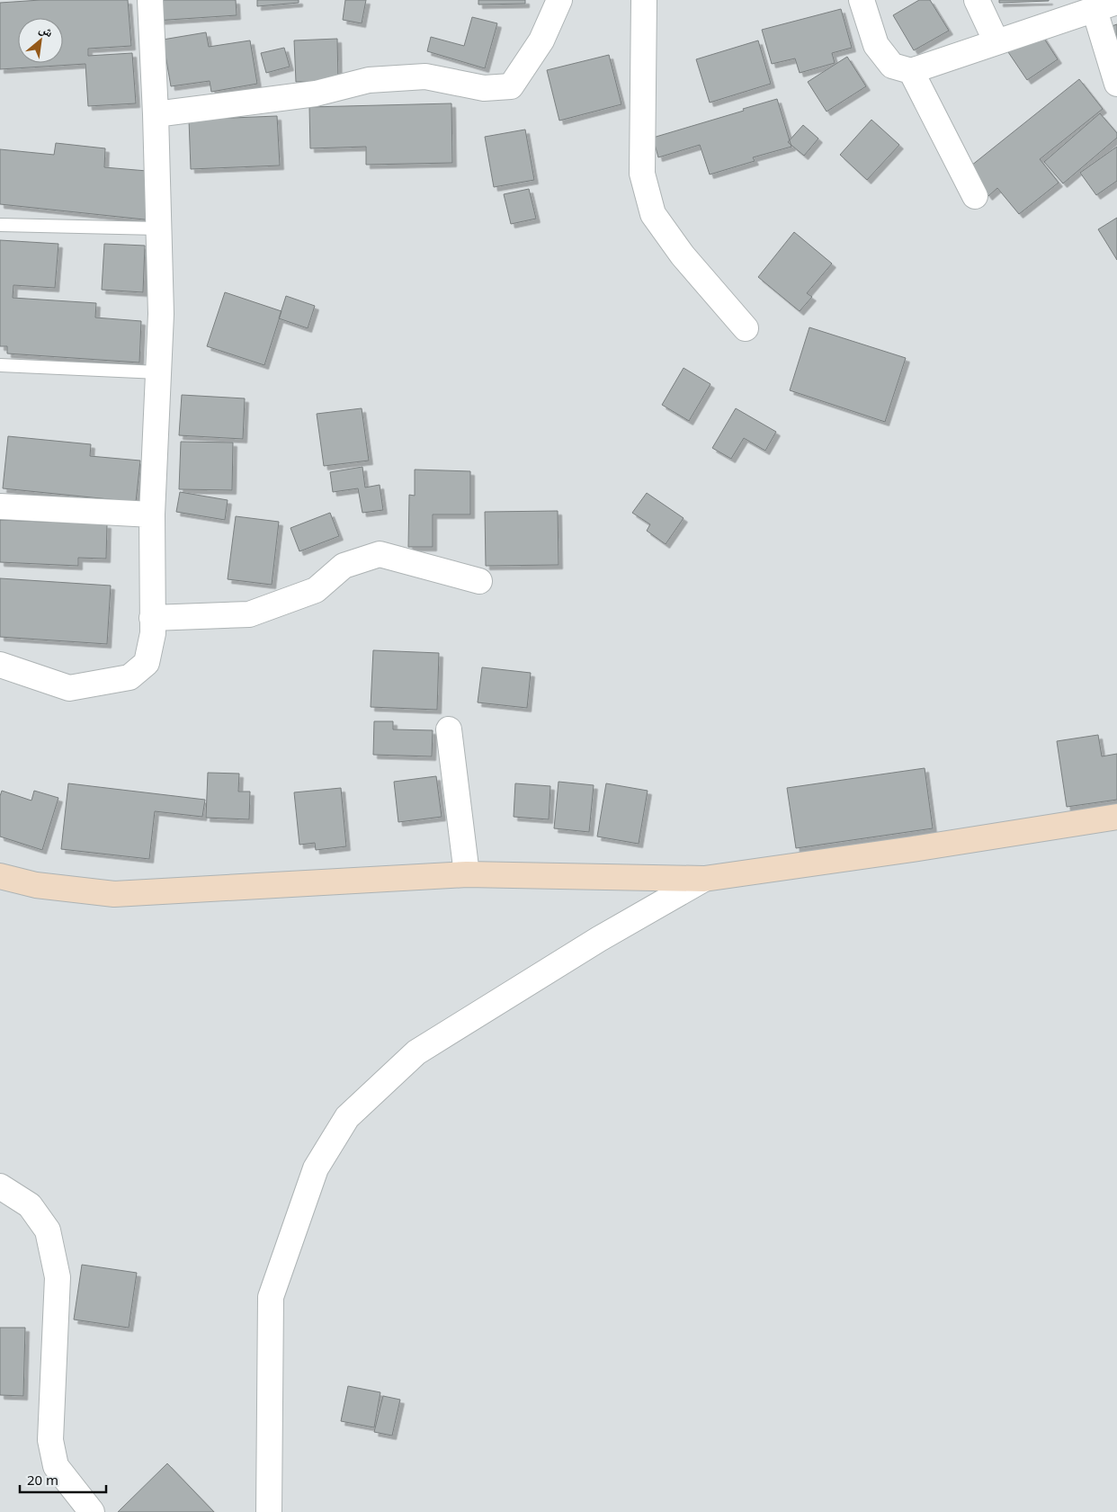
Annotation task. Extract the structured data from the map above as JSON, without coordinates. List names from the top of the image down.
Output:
{
  "scale_bar": "20 m",
  "north": "top right"
}
